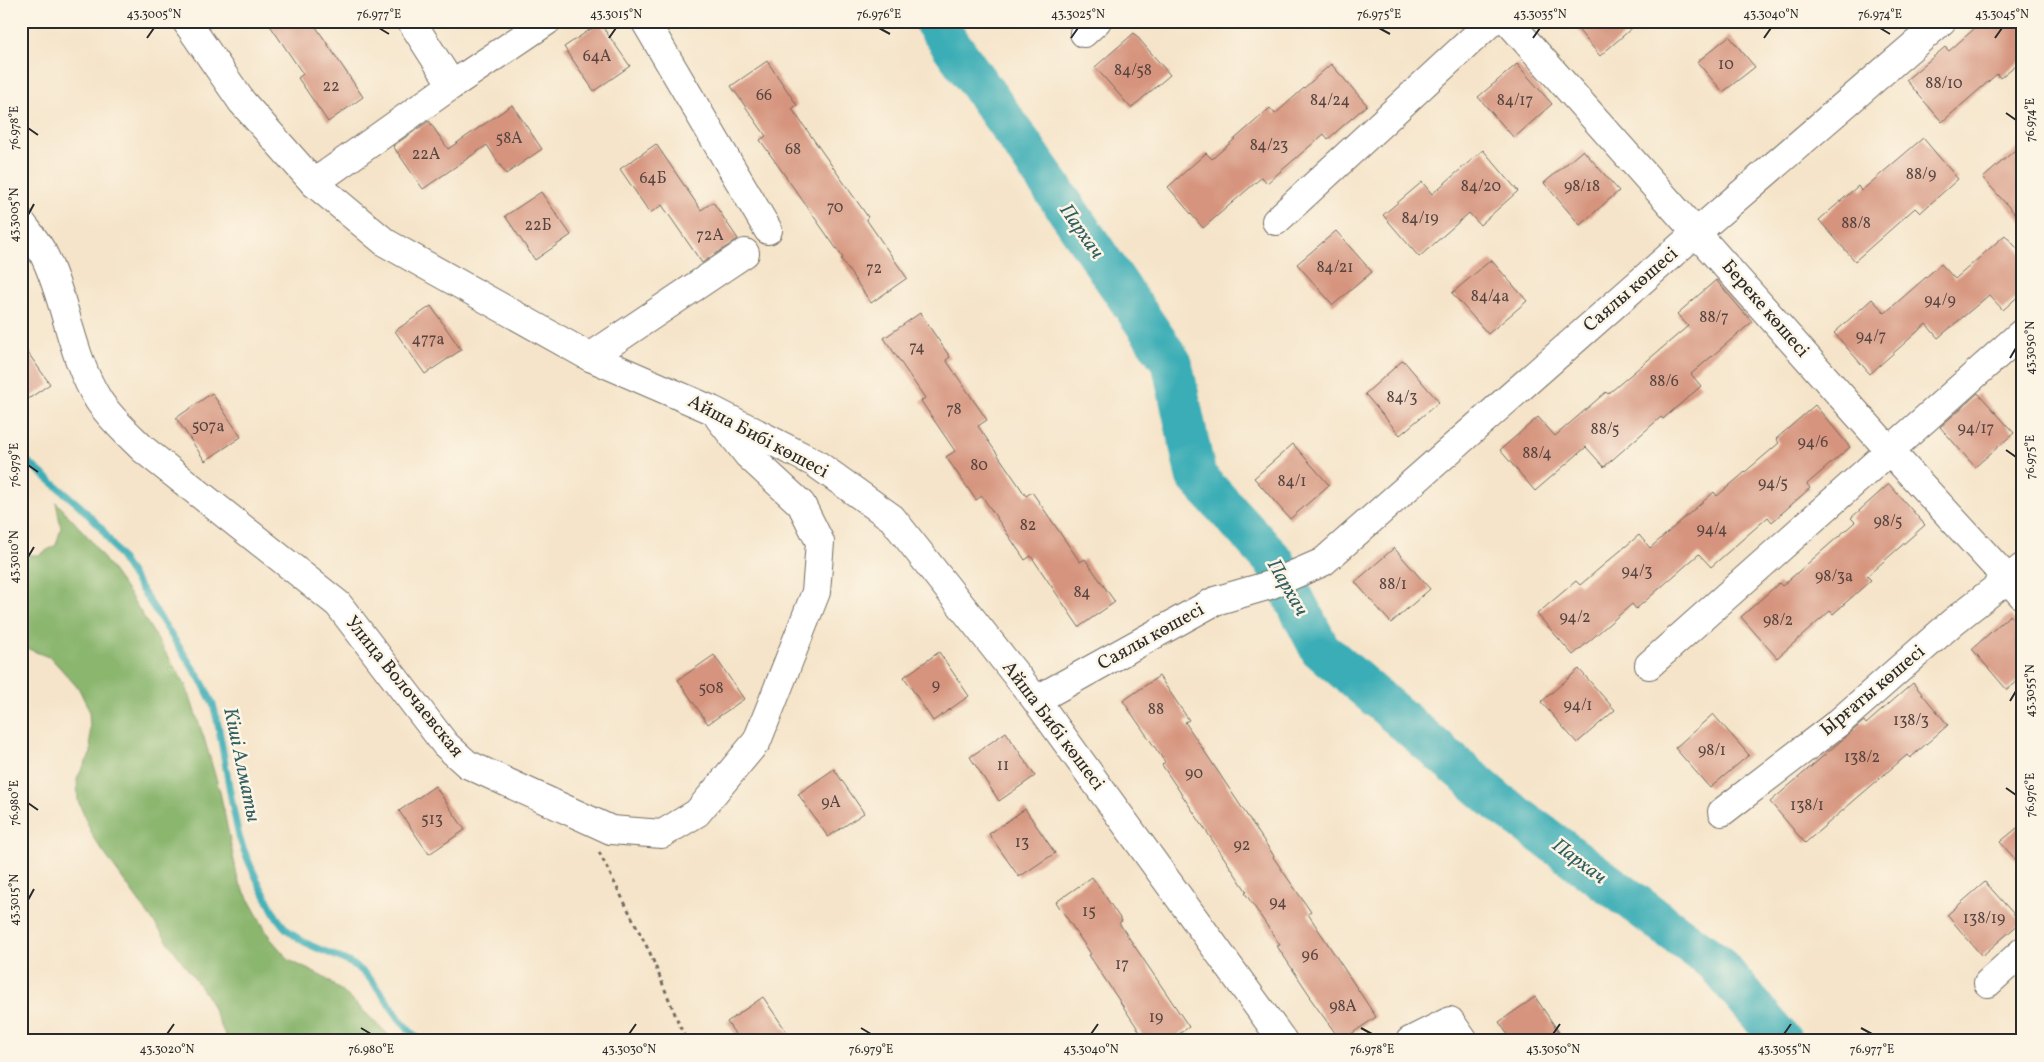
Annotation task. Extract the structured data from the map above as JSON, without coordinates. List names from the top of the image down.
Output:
{
  "streets": {
    "street": [
      "Саялы көшесі",
      "Береке көшесі",
      "Айша Бибі көшесі",
      "Улица Волочаевская",
      "Ырғаты көшесі"
    ]
  },
  "crossings": [
    ["Саялы көшесі", "Береке көшесі"],
    ["Саялы көшесі", "Айша Бибі көшесі"],
    ["Береке көшесі", "Ырғаты көшесі"],
    ["Айша Бибі көшесі", "Улица Волочаевская"]
  ],
  "water": ["Пархач", "Кіші Алматы"],
  "house_numbers": [
    "64А",
    "10",
    "84/58",
    "88/10",
    "22",
    "66",
    "84/24",
    "84/17",
    "58А",
    "84/23",
    "68",
    "22А",
    "88/9",
    "64Б",
    "84/20",
    "98/18",
    "70",
    "84/19",
    "88/8",
    "22Б",
    "72А",
    "84/21",
    "72",
    "84/4а",
    "94/9",
    "88/7",
    "94/7",
    "477а",
    "74",
    "88/6",
    "84/3",
    "78",
    "507а",
    "94/17",
    "88/5",
    "94/6",
    "88/4",
    "80",
    "84/1",
    "94/5",
    "98/5",
    "82",
    "94/4",
    "94/3",
    "98/3а",
    "88/1",
    "84",
    "94/2",
    "98/2",
    "9",
    "508",
    "94/1",
    "88",
    "138/3",
    "98/1",
    "138/2",
    "11",
    "90",
    "9А",
    "138/1",
    "513",
    "13",
    "92",
    "94",
    "15",
    "138/19",
    "96",
    "17",
    "98А",
    "19"
  ],
  "coordinates": [
    "43.3005°N",
    "76.977°E",
    "43.3015°N",
    "76.976°E",
    "43.3025°N",
    "76.975°E",
    "43.3035°N",
    "43.3040°N",
    "76.974°E",
    "43.3045°N",
    "76.978°E",
    "43.3050°N",
    "76.979°E",
    "43.3010°N",
    "43.3055°N",
    "76.980°E",
    "43.3020°N",
    "43.3030°N"
  ]
}
